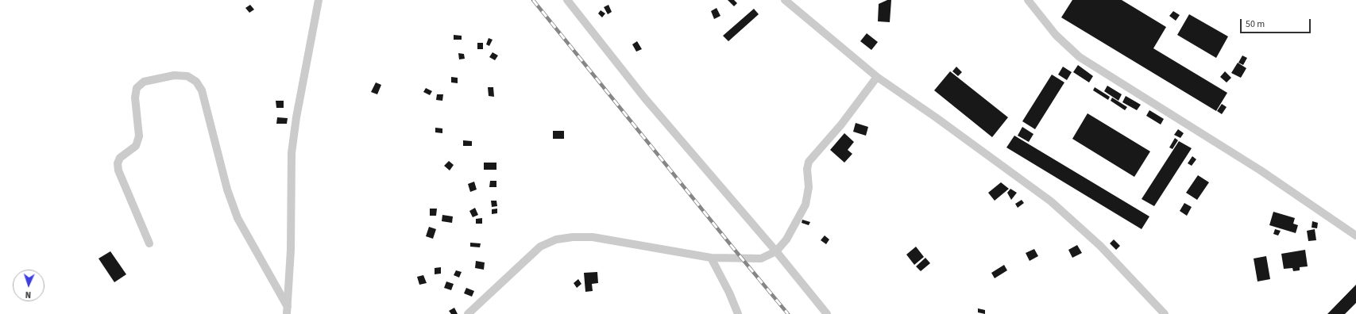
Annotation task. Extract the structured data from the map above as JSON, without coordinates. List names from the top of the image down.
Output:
{
  "scale_bar": "50 m",
  "north": "bottom"
}
